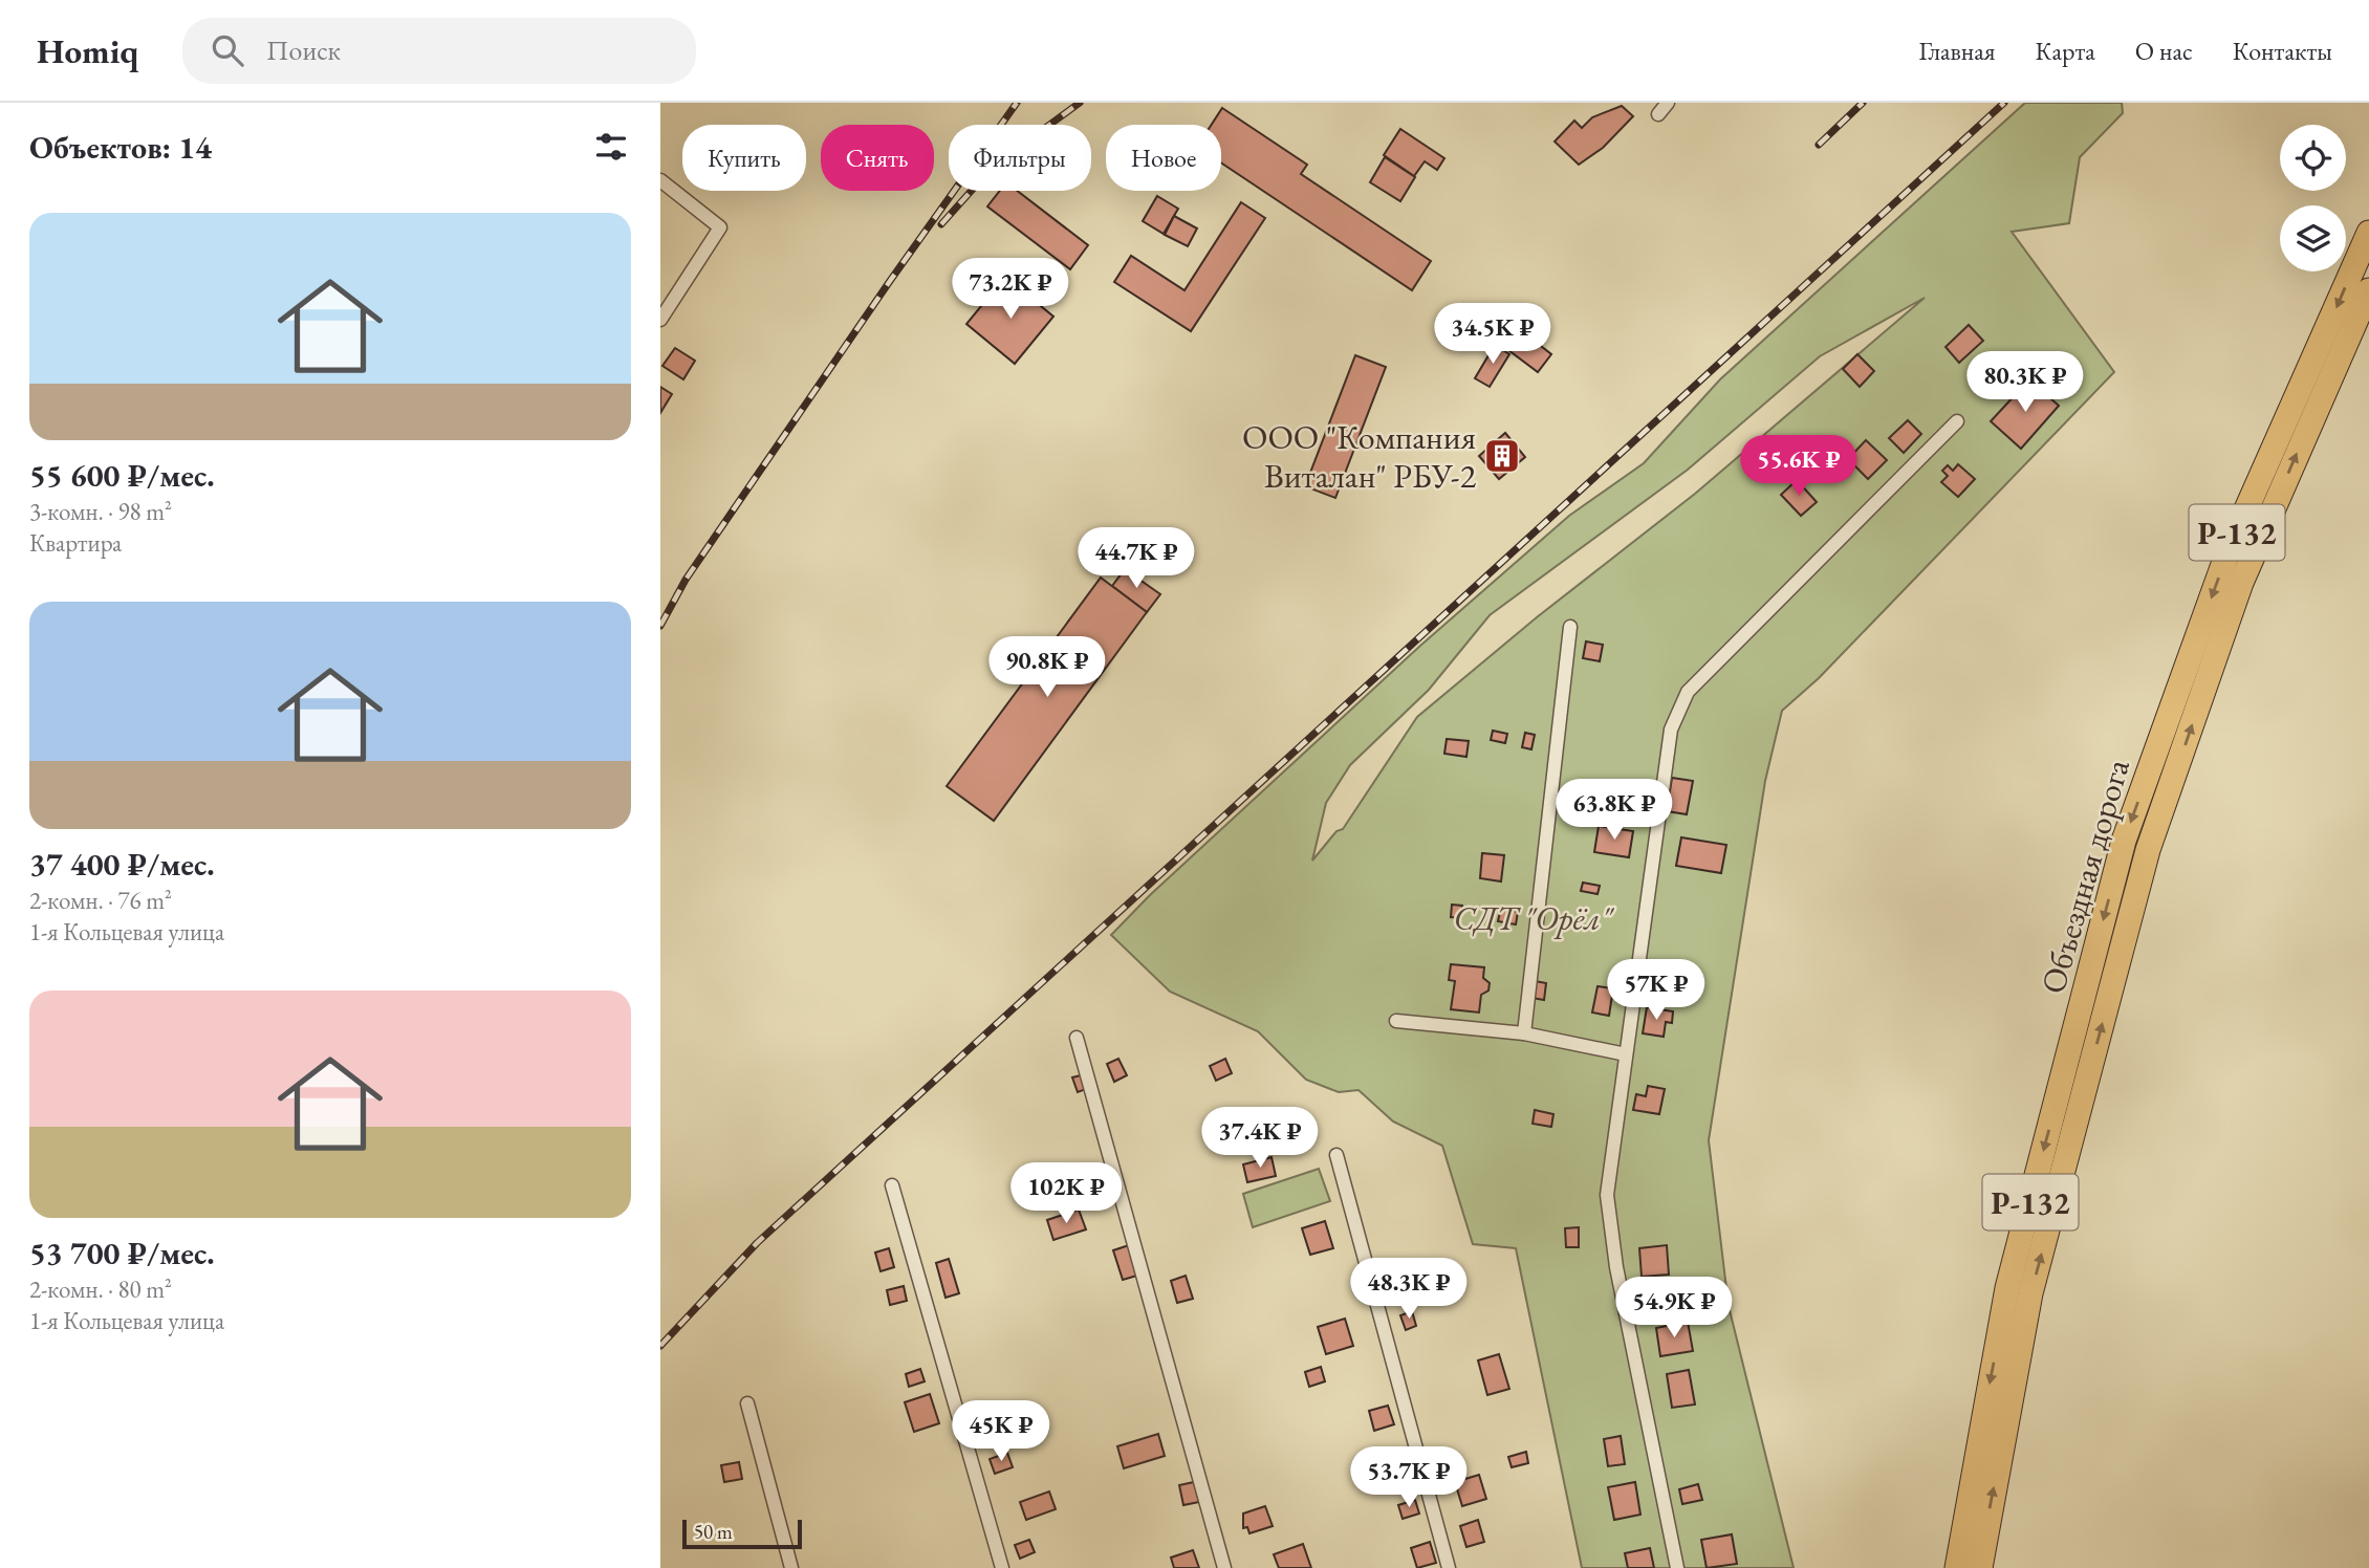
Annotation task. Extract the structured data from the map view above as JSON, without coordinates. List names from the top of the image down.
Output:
{
  "streets": {
    "highway": ["Р-132", "Объездная дорога"]
  },
  "parks": ["СДТ \"Орёл\""],
  "places": {
    "building": ["ООО \"Компания Виталан\" РБУ-2"]
  },
  "scale_bar": "50 m",
  "page": {
    "header": "Homiq",
    "search": "Поиск",
    "nav": [
      "Главная",
      "Карта",
      "О нас",
      "Контакты"
    ],
    "heading": "Объектов: 14",
    "chip": [
      "Купить",
      "Снять",
      "Фильтры",
      "Новое"
    ],
    "list": [
      {
        "name": "55 600 ₽/мес.",
        "note": "3-комн. · 98 m² · Квартира"
      },
      {
        "name": "37 400 ₽/мес.",
        "note": "2-комн. · 76 m² · 1-я Кольцевая улица"
      },
      {
        "name": "53 700 ₽/мес.",
        "note": "2-комн. · 80 m² · 1-я Кольцевая улица"
      }
    ],
    "price": [
      "73.2K ₽",
      "34.5K ₽",
      "80.3K ₽",
      "55.6K ₽",
      "44.7K ₽",
      "90.8K ₽",
      "63.8K ₽",
      "57K ₽",
      "37.4K ₽",
      "102K ₽",
      "48.3K ₽",
      "54.9K ₽",
      "45K ₽",
      "53.7K ₽"
    ],
    "scale": "50 m"
  }
}
